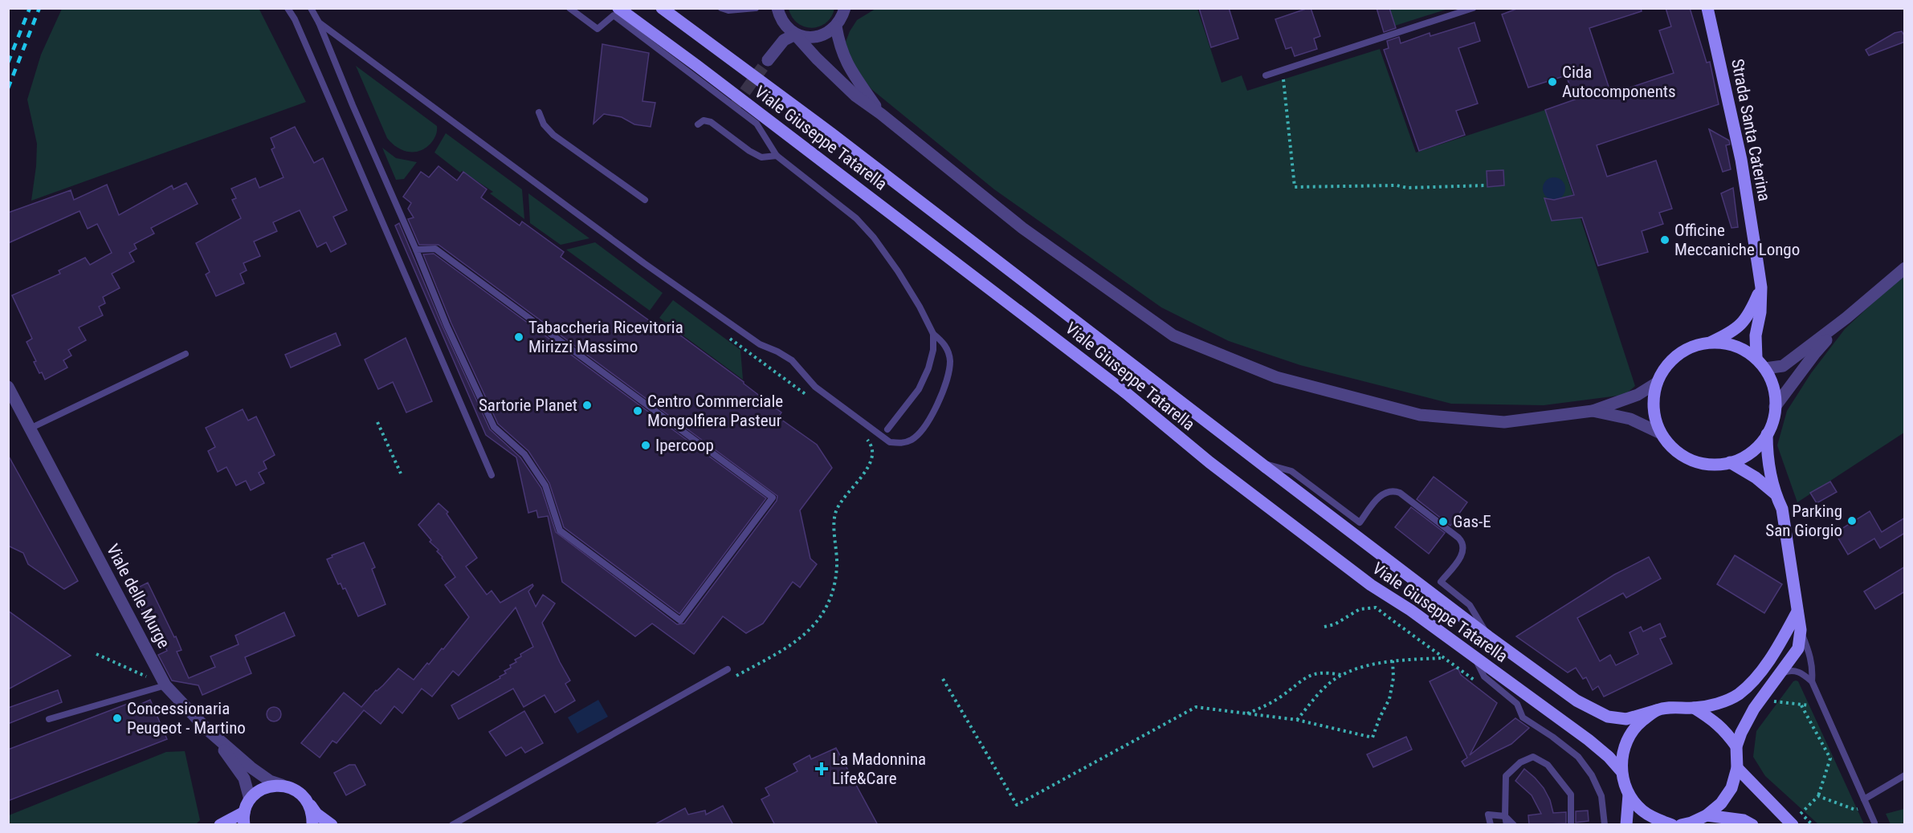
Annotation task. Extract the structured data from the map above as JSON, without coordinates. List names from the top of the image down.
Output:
{
  "streets": {
    "main road": ["Strada Santa Caterina", "Viale Giuseppe Tatarella"],
    "street": ["Viale delle Murge"]
  },
  "places": {
    "other": [
      "Cida Autocomponents",
      "Officine Meccaniche Longo",
      "Tabaccheria Ricevitoria Mirizzi Massimo",
      "Sartorie Planet",
      "Centro Commerciale Mongolfiera Pasteur",
      "Ipercoop",
      "Parking San Giorgio",
      "Gas-E",
      "Concessionaria Peugeot - Martino"
    ],
    "health": ["La Madonnina Life&Care"]
  }
}
